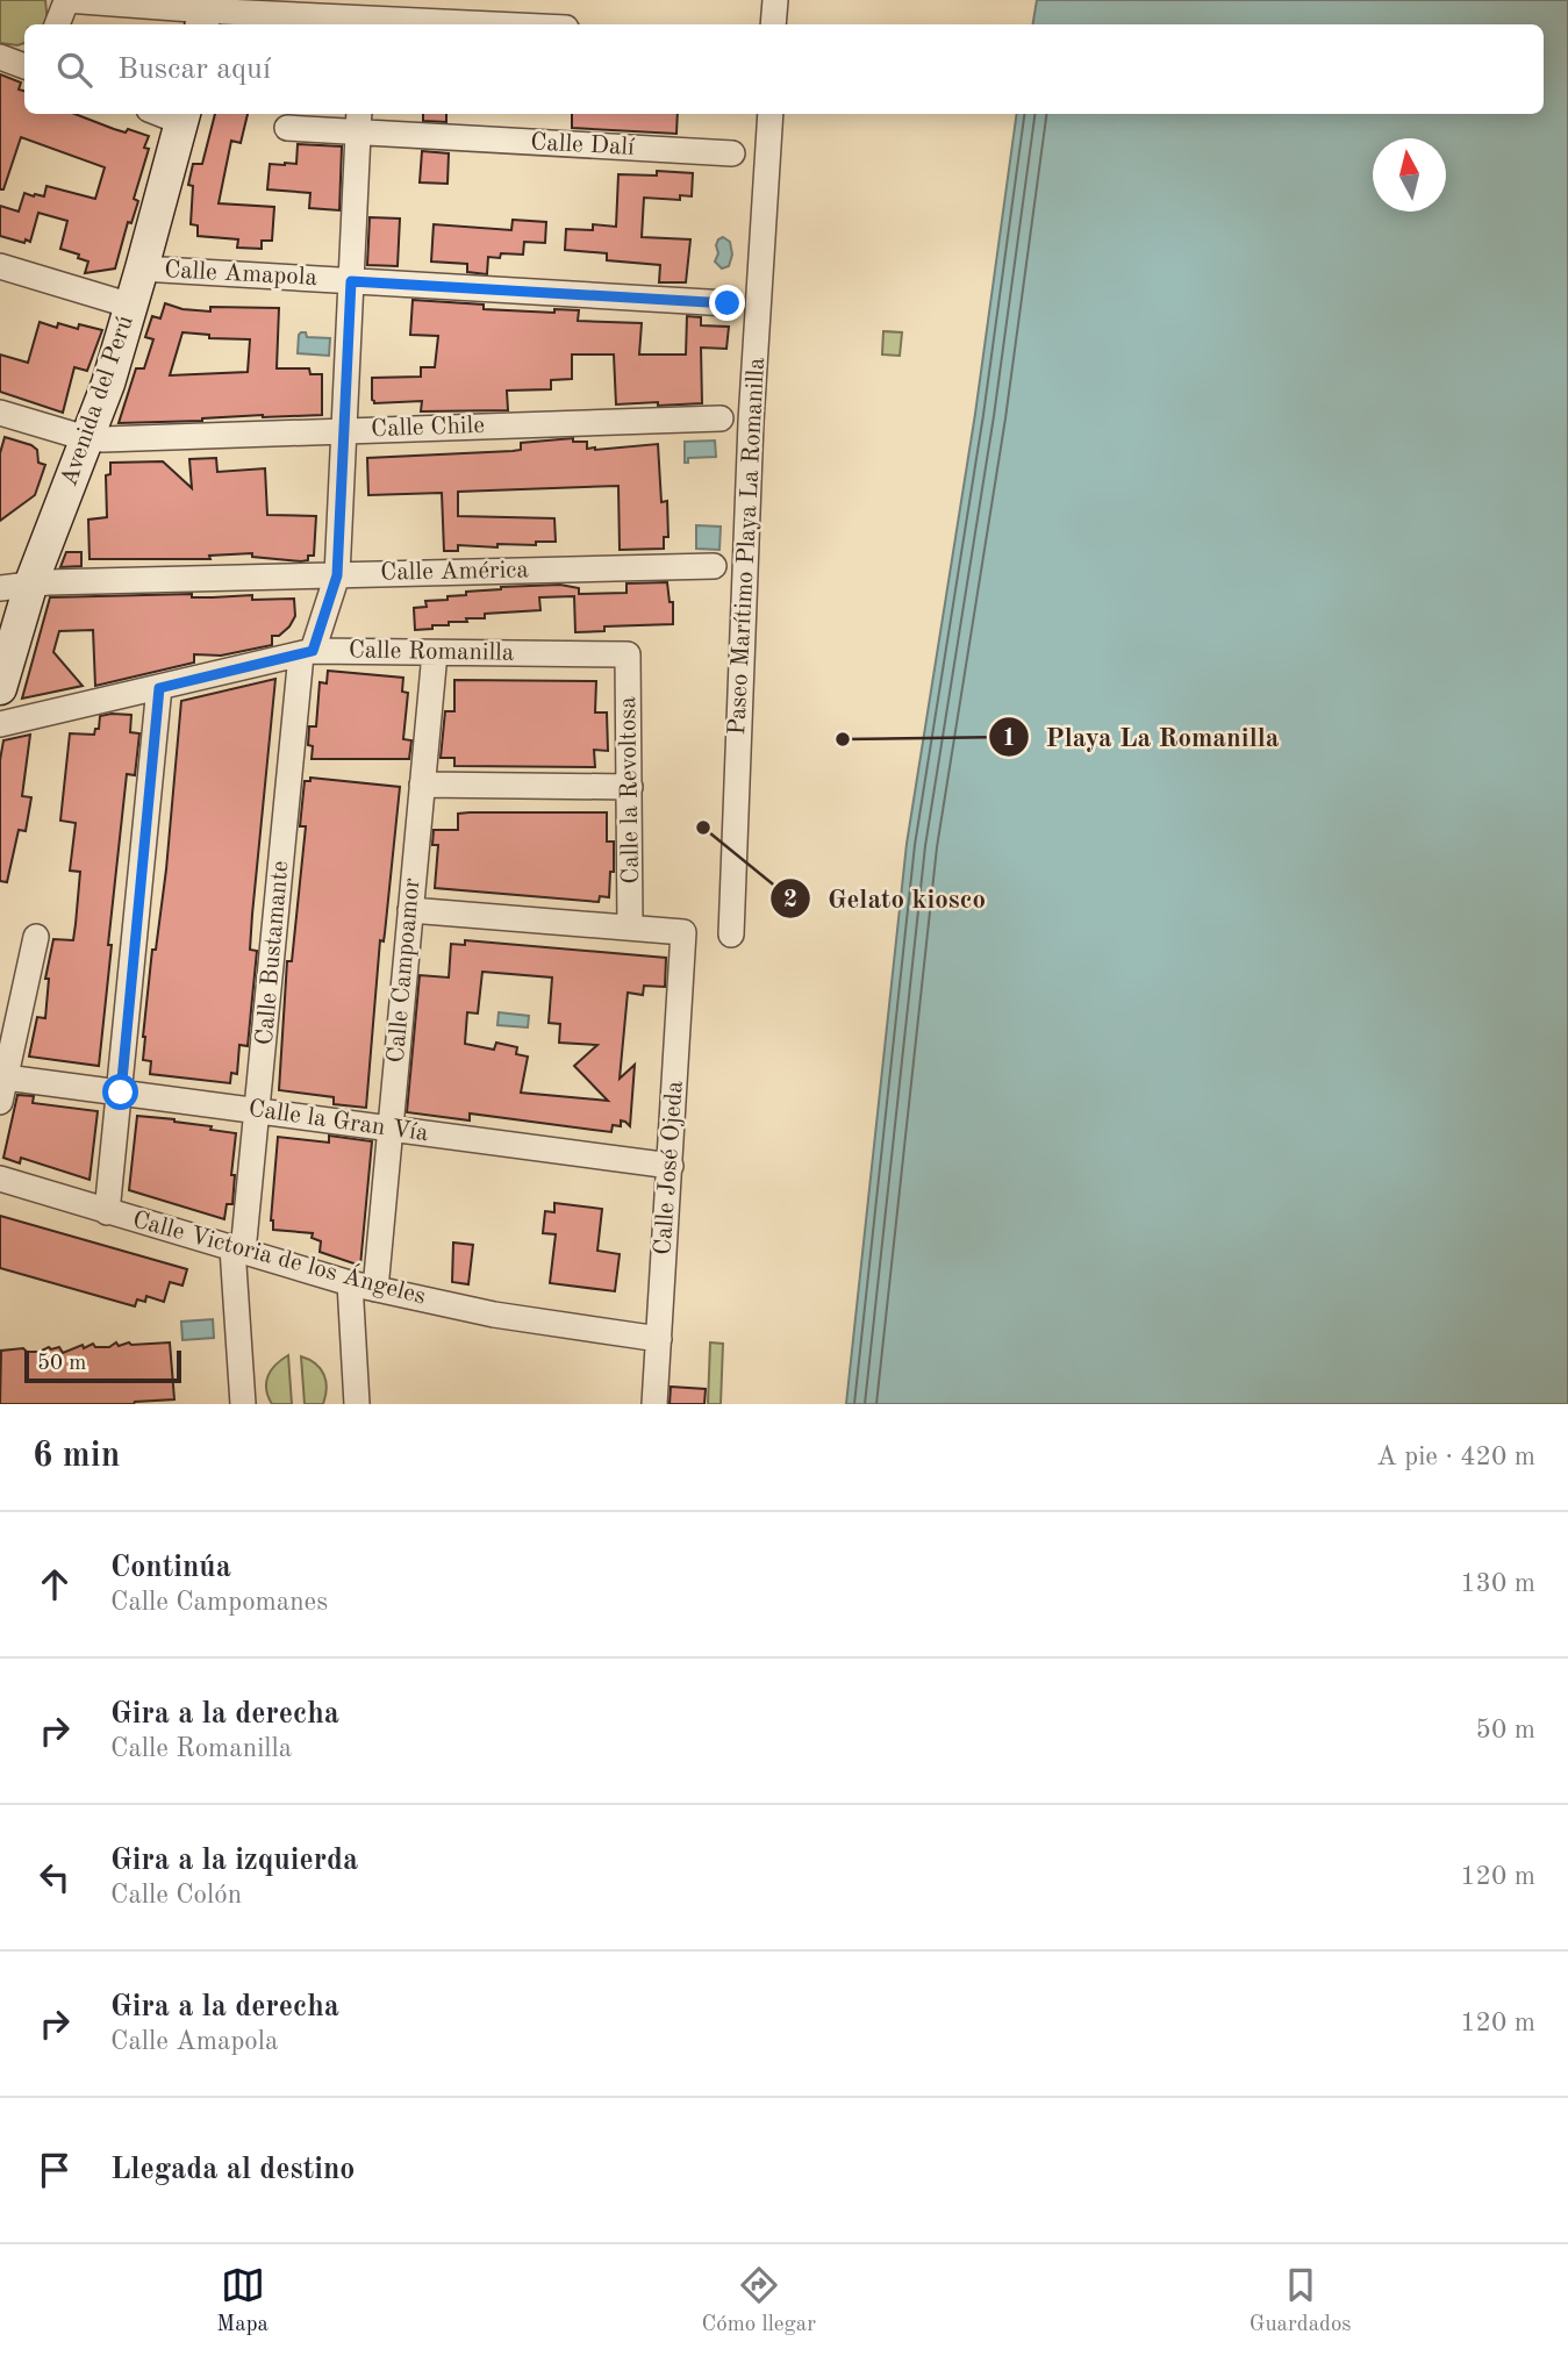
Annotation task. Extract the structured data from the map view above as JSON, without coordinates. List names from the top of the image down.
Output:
{
  "streets": {
    "street": [
      "Calle Dalí",
      "Calle Amapola",
      "Avenida del Perú",
      "Calle Chile",
      "Paseo Marítimo Playa La Romanilla",
      "Calle América",
      "Calle Romanilla",
      "Calle la Revoltosa",
      "Calle Bustamante",
      "Calle Campoamor",
      "Calle la Gran Vía",
      "Calle José Ojeda",
      "Calle Victoria de los Ángeles"
    ]
  },
  "crossings": [
    ["Calle Dalí", "Calle Bustamante"],
    ["Calle Amapola", "Avenida del Perú"],
    ["Calle Amapola", "Calle Bustamante"],
    ["Avenida del Perú", "Calle Chile"],
    ["Avenida del Perú", "Calle América"],
    ["Calle Chile", "Calle Bustamante"],
    ["Calle América", "Calle Bustamante"],
    ["Calle Romanilla", "Calle la Revoltosa"],
    ["Calle Romanilla", "Calle Bustamante"],
    ["Calle Romanilla", "Calle Campoamor"],
    ["Calle la Revoltosa", "Calle José Ojeda"],
    ["Calle Bustamante", "Calle la Gran Vía"],
    ["Calle Bustamante", "Calle Victoria de los Ángeles"],
    ["Calle Campoamor", "Calle la Gran Vía"],
    ["Calle Campoamor", "Calle Victoria de los Ángeles"],
    ["Calle la Gran Vía", "Calle José Ojeda"],
    ["Calle José Ojeda", "Calle Victoria de los Ángeles"]
  ],
  "places": ["Playa La Romanilla", "Gelato kiosco"],
  "scale_bar": "50 m",
  "north": "top",
  "page": {
    "search": "Buscar aquí",
    "scale": "50 m",
    "heading": ["6 min", "A pie · 420 m"],
    "list": [
      ["Continúa", "Calle Campomanes", "130 m"],
      ["Gira a la derecha", "Calle Romanilla", "50 m"],
      ["Gira a la izquierda", "Calle Colón", "120 m"],
      ["Gira a la derecha", "Calle Amapola", "120 m"],
      "Llegada al destino"
    ],
    "nav": ["Mapa", "Cómo llegar", "Guardados"]
  }
}
